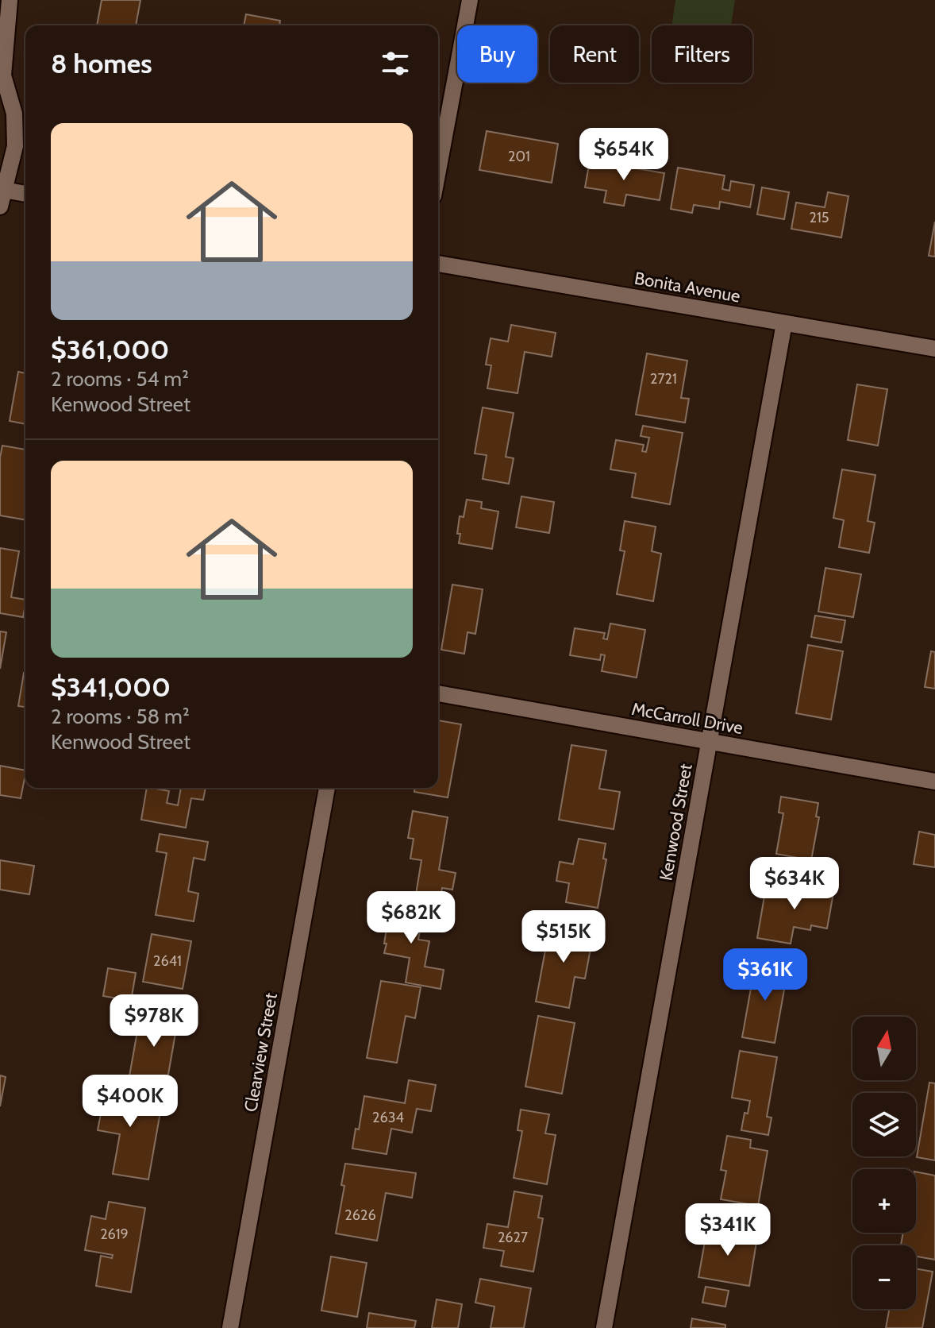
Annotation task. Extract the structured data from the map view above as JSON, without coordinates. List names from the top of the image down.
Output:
{
  "streets": {
    "street": [
      "Bonita Avenue",
      "McCarroll Drive",
      "Kenwood Street",
      "Clearview Street"
    ]
  },
  "crossings": [
    ["Bonita Avenue", "Kenwood Street"],
    ["McCarroll Drive", "Kenwood Street"]
  ],
  "house_numbers": [
    "201",
    "215",
    "2721",
    "2641",
    "2634",
    "2626",
    "2619",
    "2627"
  ],
  "north": "top",
  "page": {
    "chip": ["Buy", "Rent", "Filters"],
    "heading": "8 homes",
    "list": [
      {
        "name": "$361,000",
        "note": "2 rooms · 54 m² · Kenwood Street"
      },
      {
        "name": "$341,000",
        "note": "2 rooms · 58 m² · Kenwood Street"
      }
    ],
    "price": [
      "$654K",
      "$634K",
      "$682K",
      "$515K",
      "$361K",
      "$978K",
      "$400K",
      "$341K"
    ],
    "map_buttons": ["+", "−"]
  }
}
